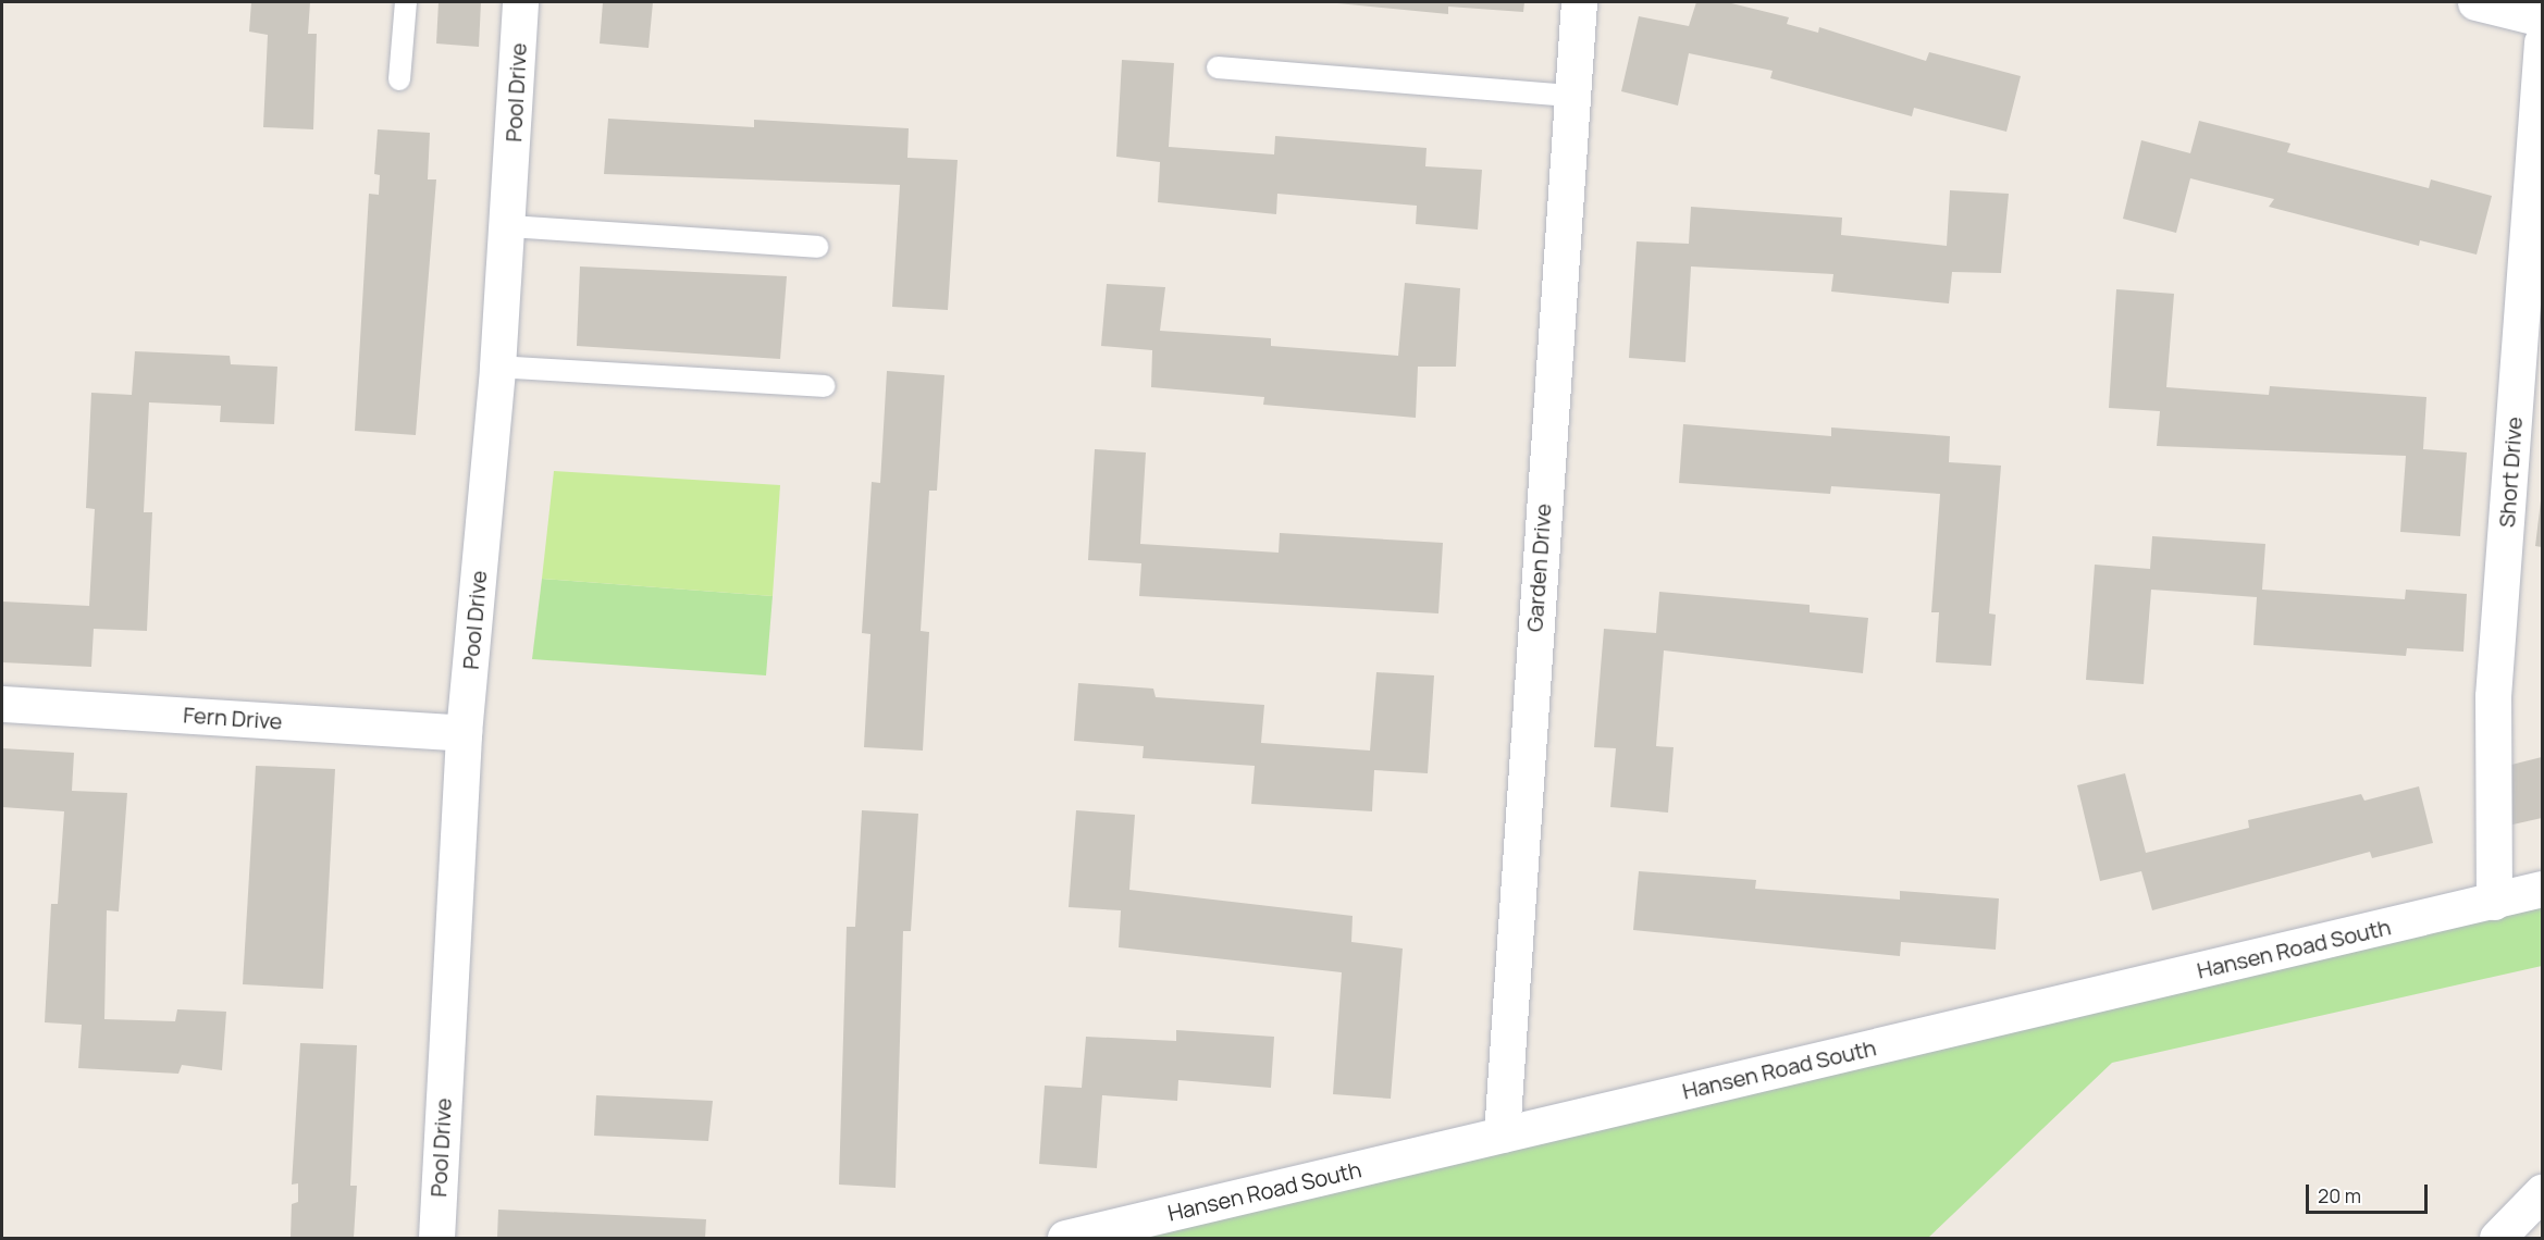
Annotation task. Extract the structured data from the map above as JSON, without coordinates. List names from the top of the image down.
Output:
{
  "streets": {
    "street": [
      "Pool Drive",
      "Short Drive",
      "Garden Drive",
      "Fern Drive",
      "Hansen Road South"
    ]
  },
  "crossings": [
    ["Pool Drive", "Fern Drive"],
    ["Short Drive", "Hansen Road South"],
    ["Garden Drive", "Hansen Road South"]
  ],
  "scale_bar": "20 m"
}
